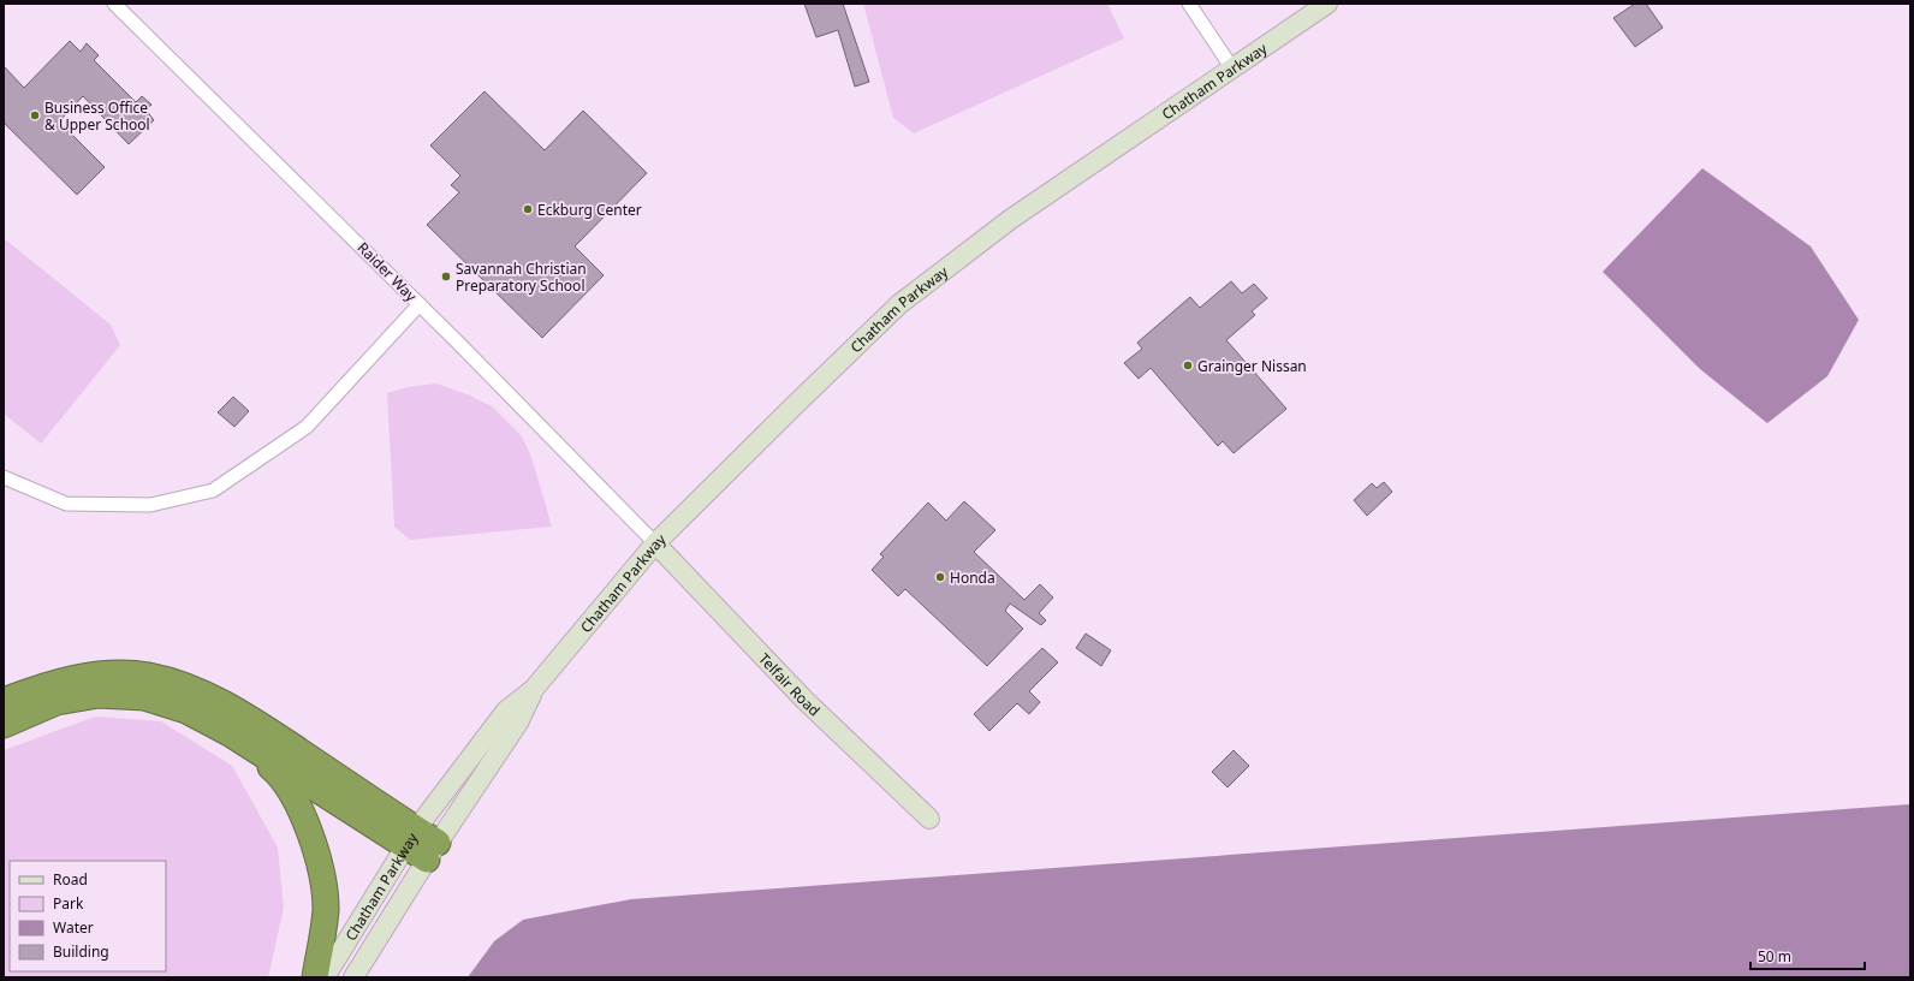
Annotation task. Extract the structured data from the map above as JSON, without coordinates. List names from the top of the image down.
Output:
{
  "streets": {
    "main road": ["Chatham Parkway", "Telfair Road"],
    "street": ["Raider Way"]
  },
  "crossings": [
    ["Chatham Parkway", "Raider Way"],
    ["Chatham Parkway", "Telfair Road"],
    ["Raider Way", "Telfair Road"]
  ],
  "places": [
    "Business Office & Upper School",
    "Eckburg Center",
    "Savannah Christian Preparatory School",
    "Grainger Nissan",
    "Honda"
  ],
  "legend": [
    "Road",
    "Park",
    "Water",
    "Building"
  ],
  "scale_bar": "50 m"
}
